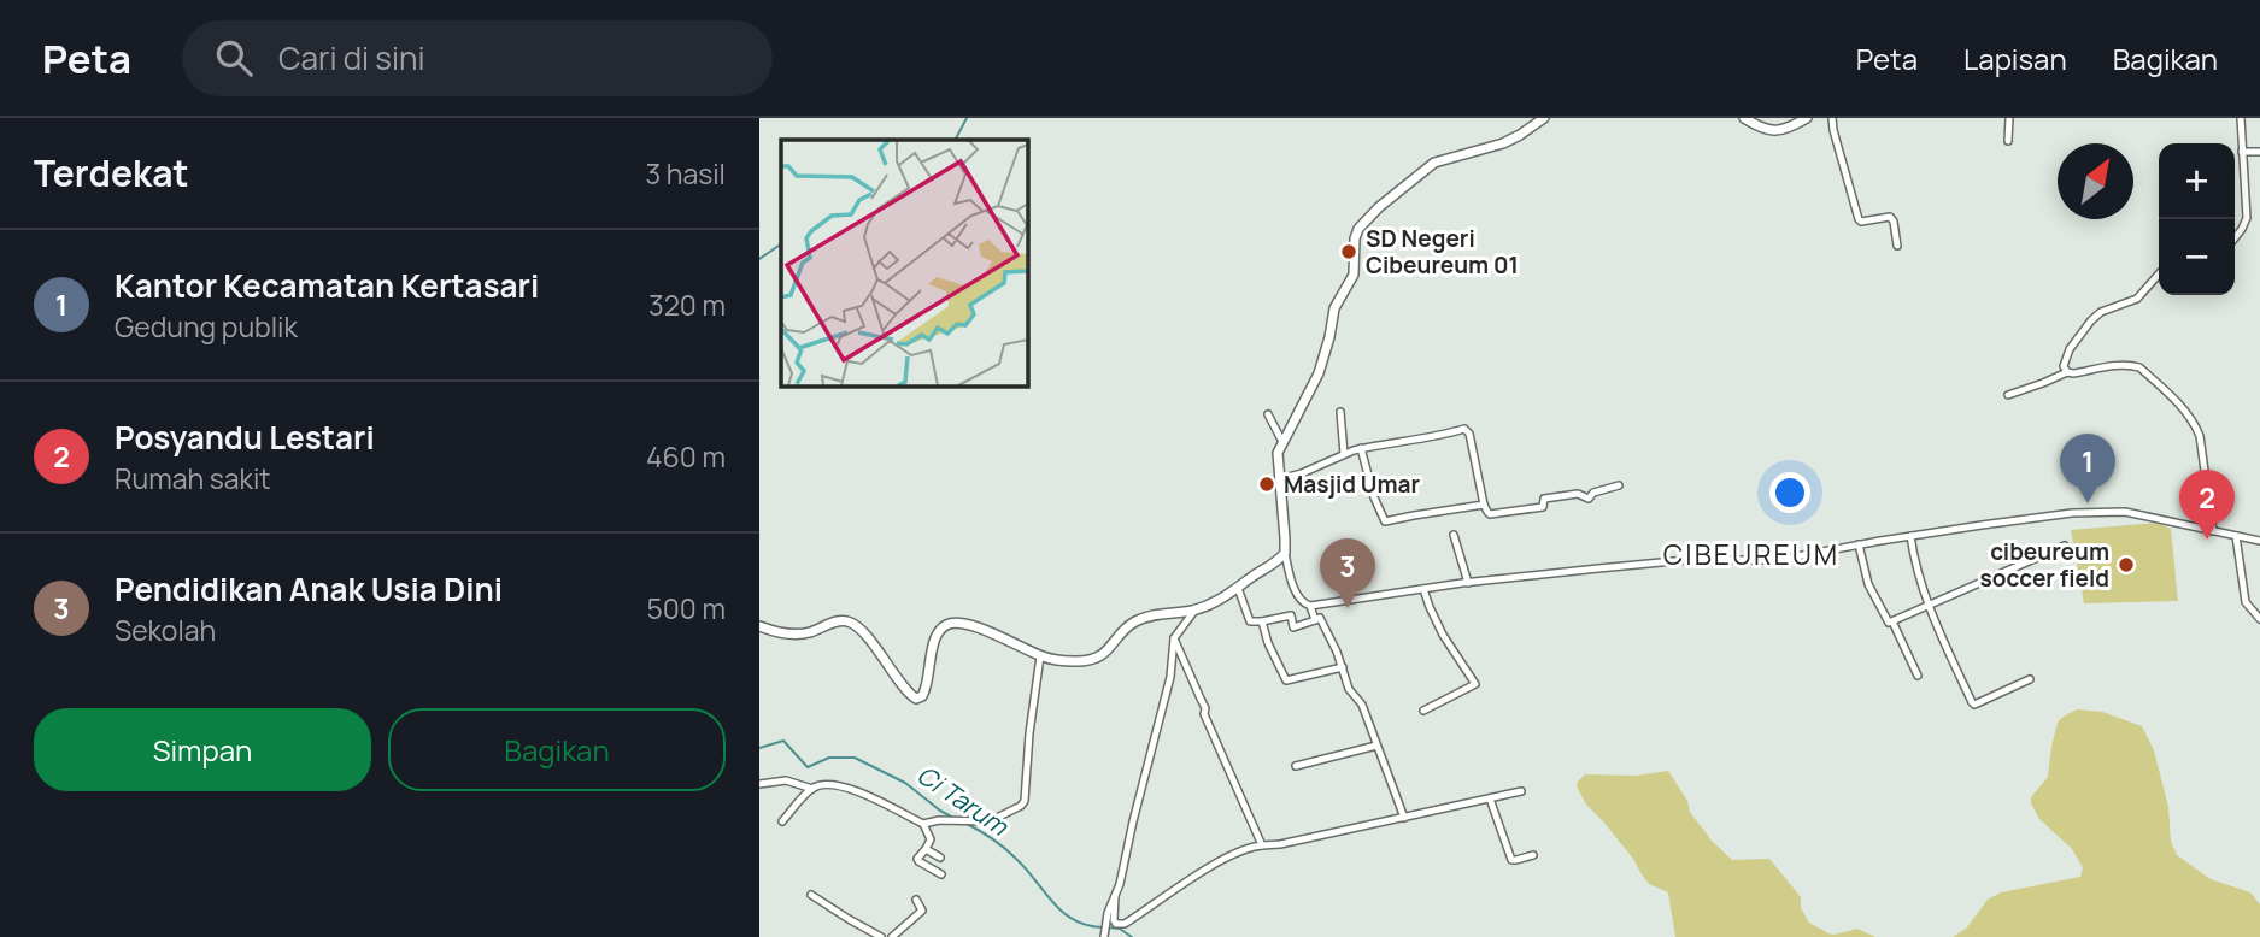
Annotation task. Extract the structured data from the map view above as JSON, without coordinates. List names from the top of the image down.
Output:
{
  "districts": ["CIBEUREUM"],
  "water": ["Ci Tarum"],
  "places": ["SD Negeri Cibeureum 01", "Masjid Umar", "cibeureum soccer field"],
  "north": "top right",
  "page": {
    "header": "Peta",
    "search": "Cari di sini",
    "nav": ["Peta", "Lapisan", "Bagikan"],
    "heading": ["Terdekat", "3 hasil"],
    "map_buttons": ["+", "−"],
    "list": [
      {
        "mark": "1",
        "name": "Kantor Kecamatan Kertasari",
        "note": "Gedung publik",
        "value": "320 m"
      },
      {
        "mark": "2",
        "name": "Posyandu Lestari",
        "note": "Rumah sakit",
        "value": "460 m"
      },
      {
        "mark": "3",
        "name": "Pendidikan Anak Usia Dini",
        "note": "Sekolah",
        "value": "500 m"
      }
    ],
    "pins": ["1", "2", "3"],
    "buttons": ["Simpan", "Bagikan"]
  }
}
